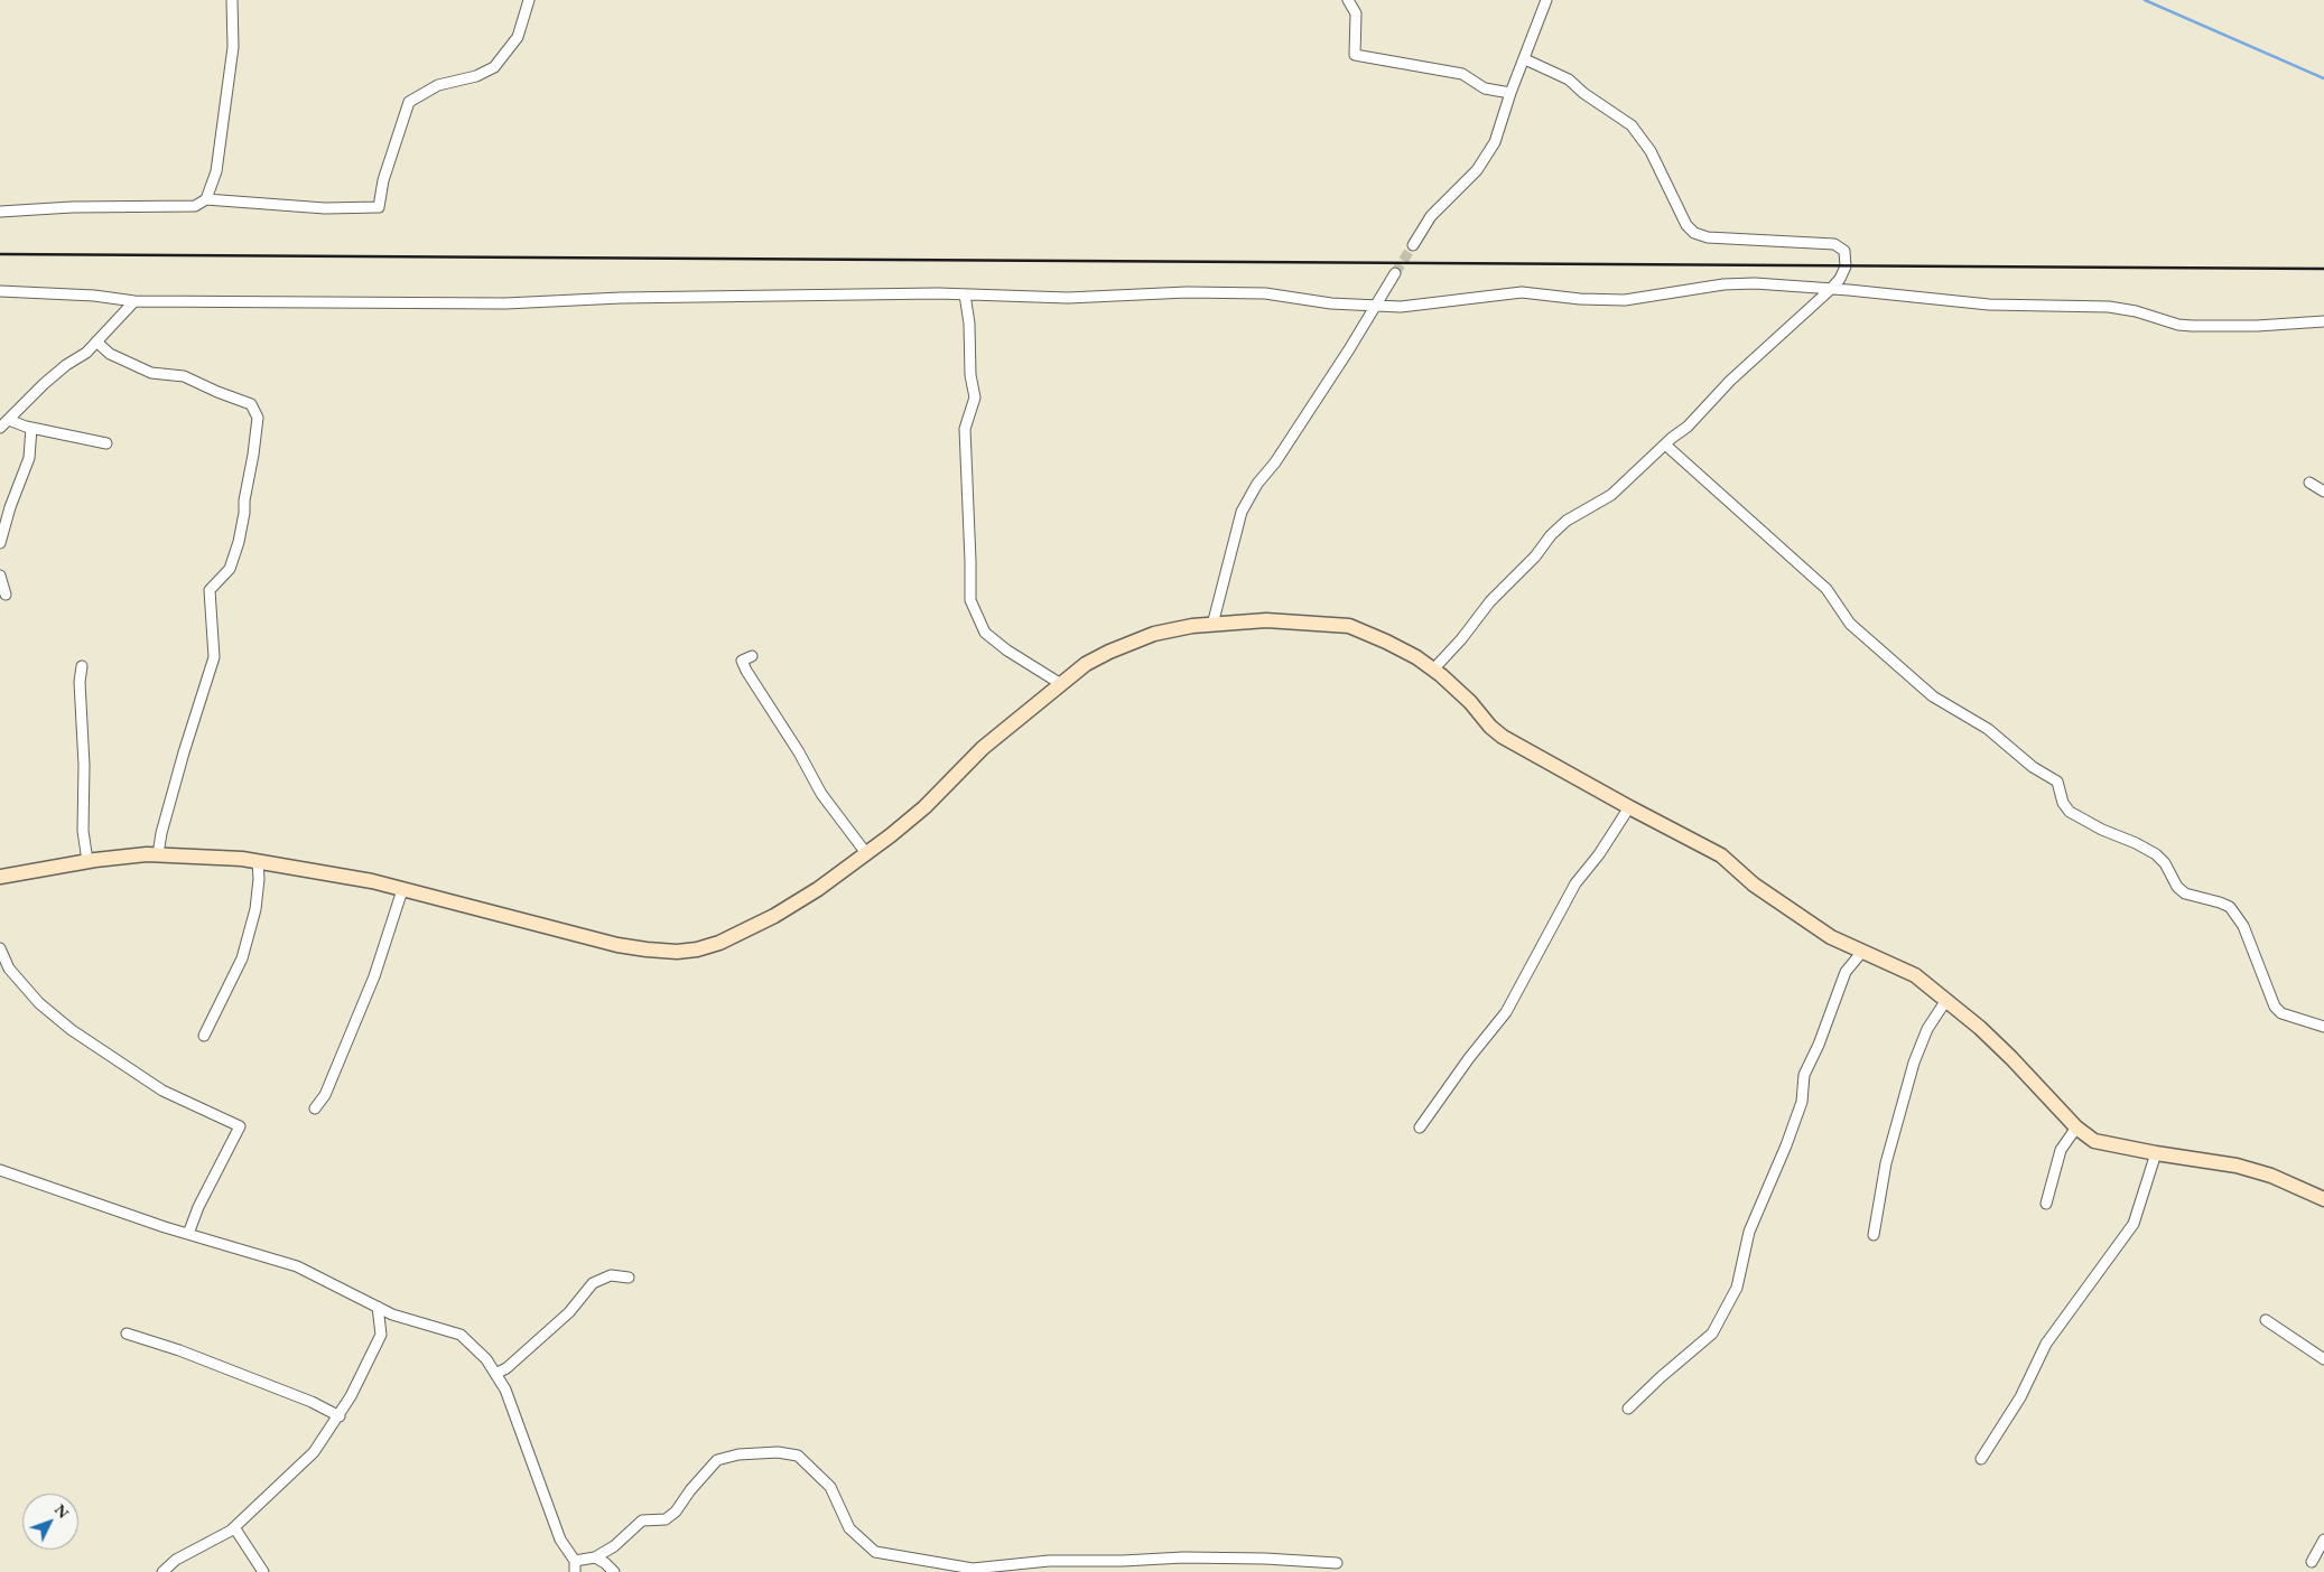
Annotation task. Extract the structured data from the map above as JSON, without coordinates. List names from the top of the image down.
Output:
{
  "north": "top right"
}
